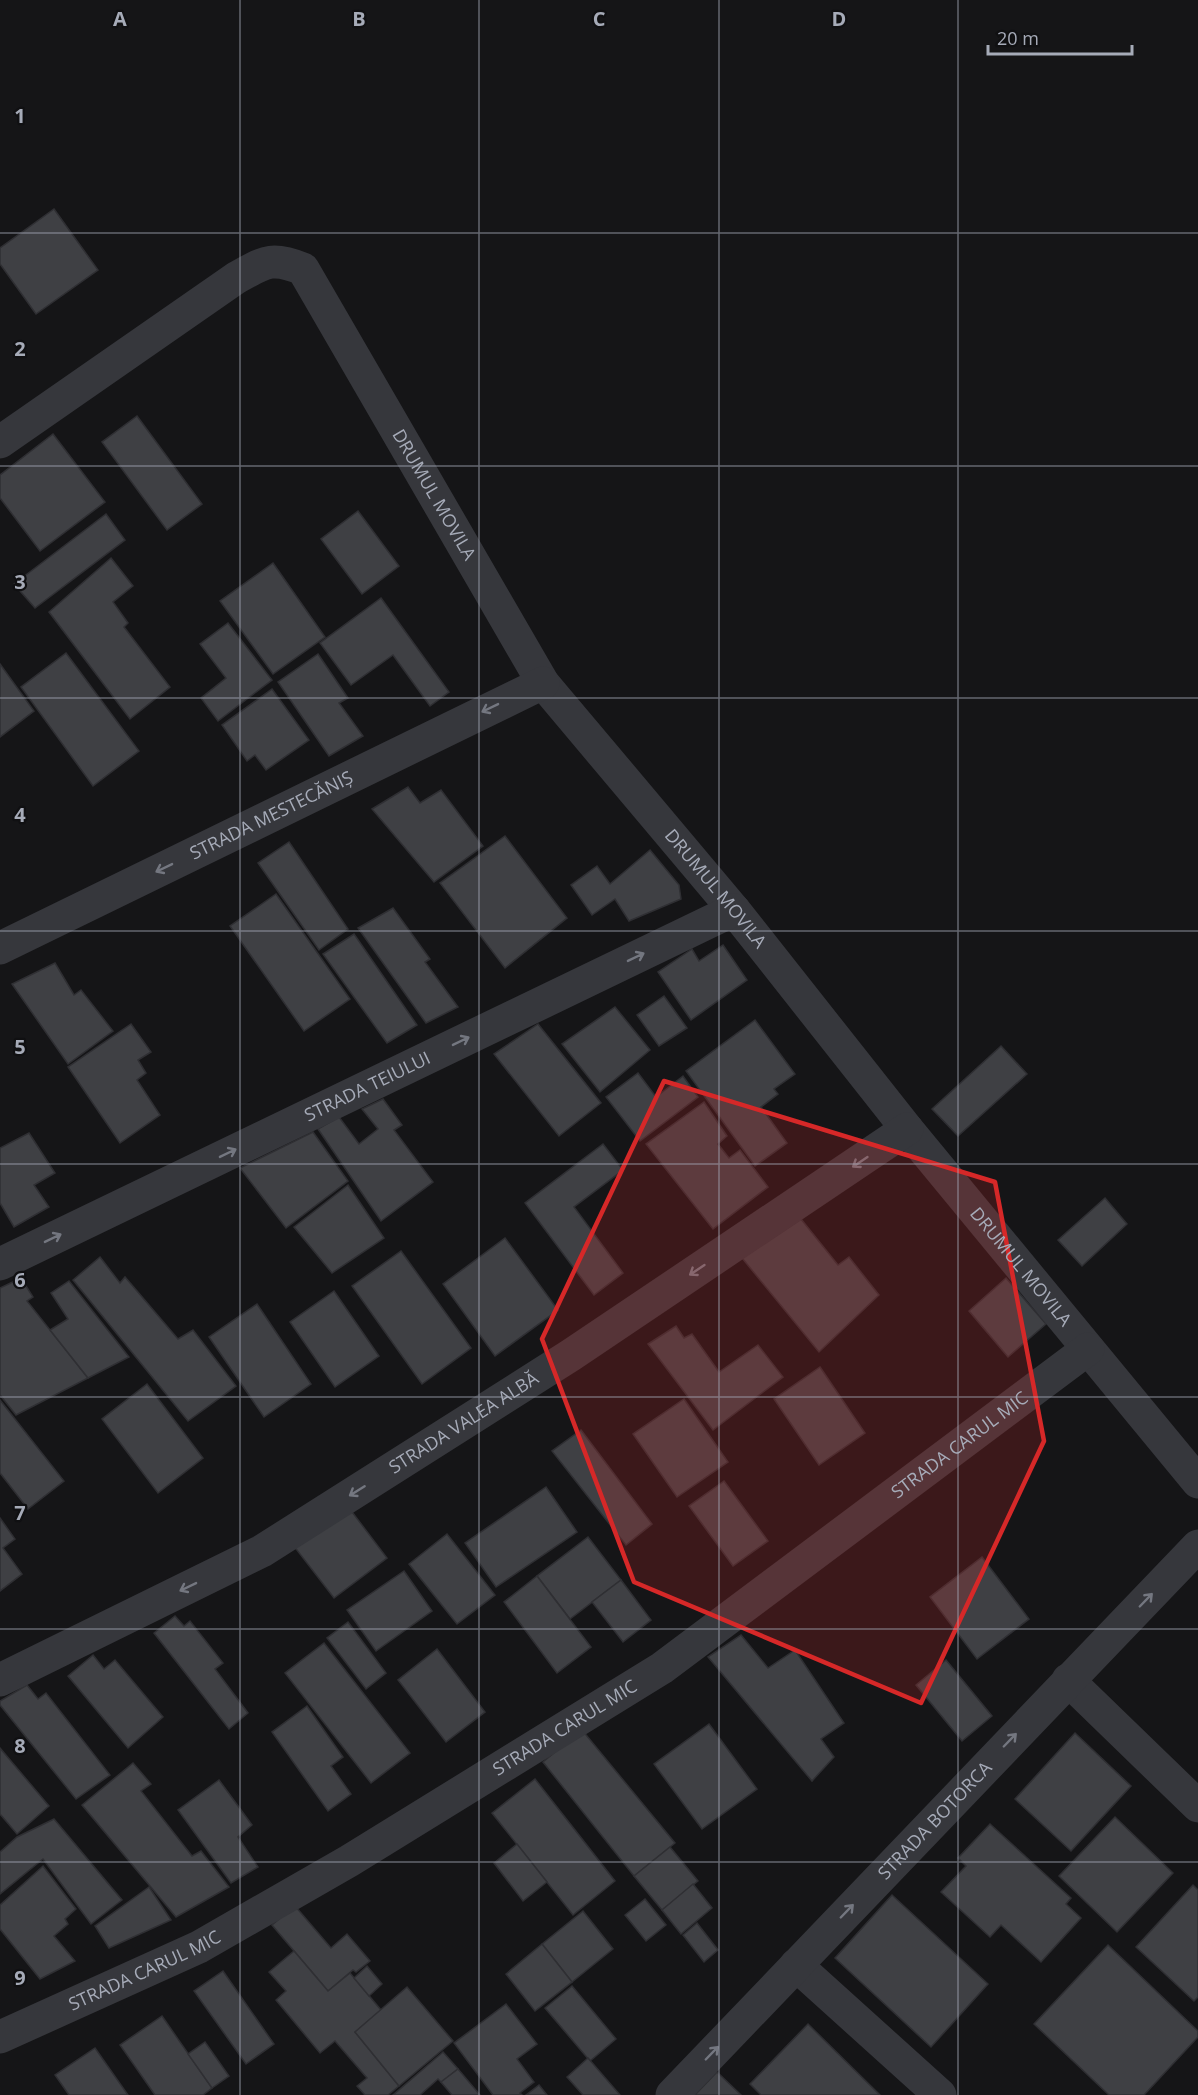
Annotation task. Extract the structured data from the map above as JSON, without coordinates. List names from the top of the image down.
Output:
{
  "streets": {
    "street": [
      "DRUMUL MOVILA",
      "STRADA MESTECĂNIȘ",
      "STRADA TEIULUI",
      "STRADA VALEA ALBĂ",
      "STRADA CARUL MIC",
      "STRADA BOTORCA"
    ]
  },
  "crossings": [
    ["DRUMUL MOVILA", "STRADA MESTECĂNIȘ"],
    ["DRUMUL MOVILA", "STRADA TEIULUI"],
    ["DRUMUL MOVILA", "STRADA VALEA ALBĂ"],
    ["DRUMUL MOVILA", "STRADA CARUL MIC"]
  ],
  "one_way": [
    "STRADA MESTECĂNIȘ",
    "STRADA TEIULUI",
    "STRADA VALEA ALBĂ",
    "STRADA BOTORCA"
  ],
  "scale_bar": "20 m",
  "grid": {
    "columns": [
      "A",
      "B",
      "C",
      "D"
    ],
    "rows": [
      "1",
      "2",
      "3",
      "4",
      "5",
      "6",
      "7",
      "8",
      "9"
    ]
  }
}
